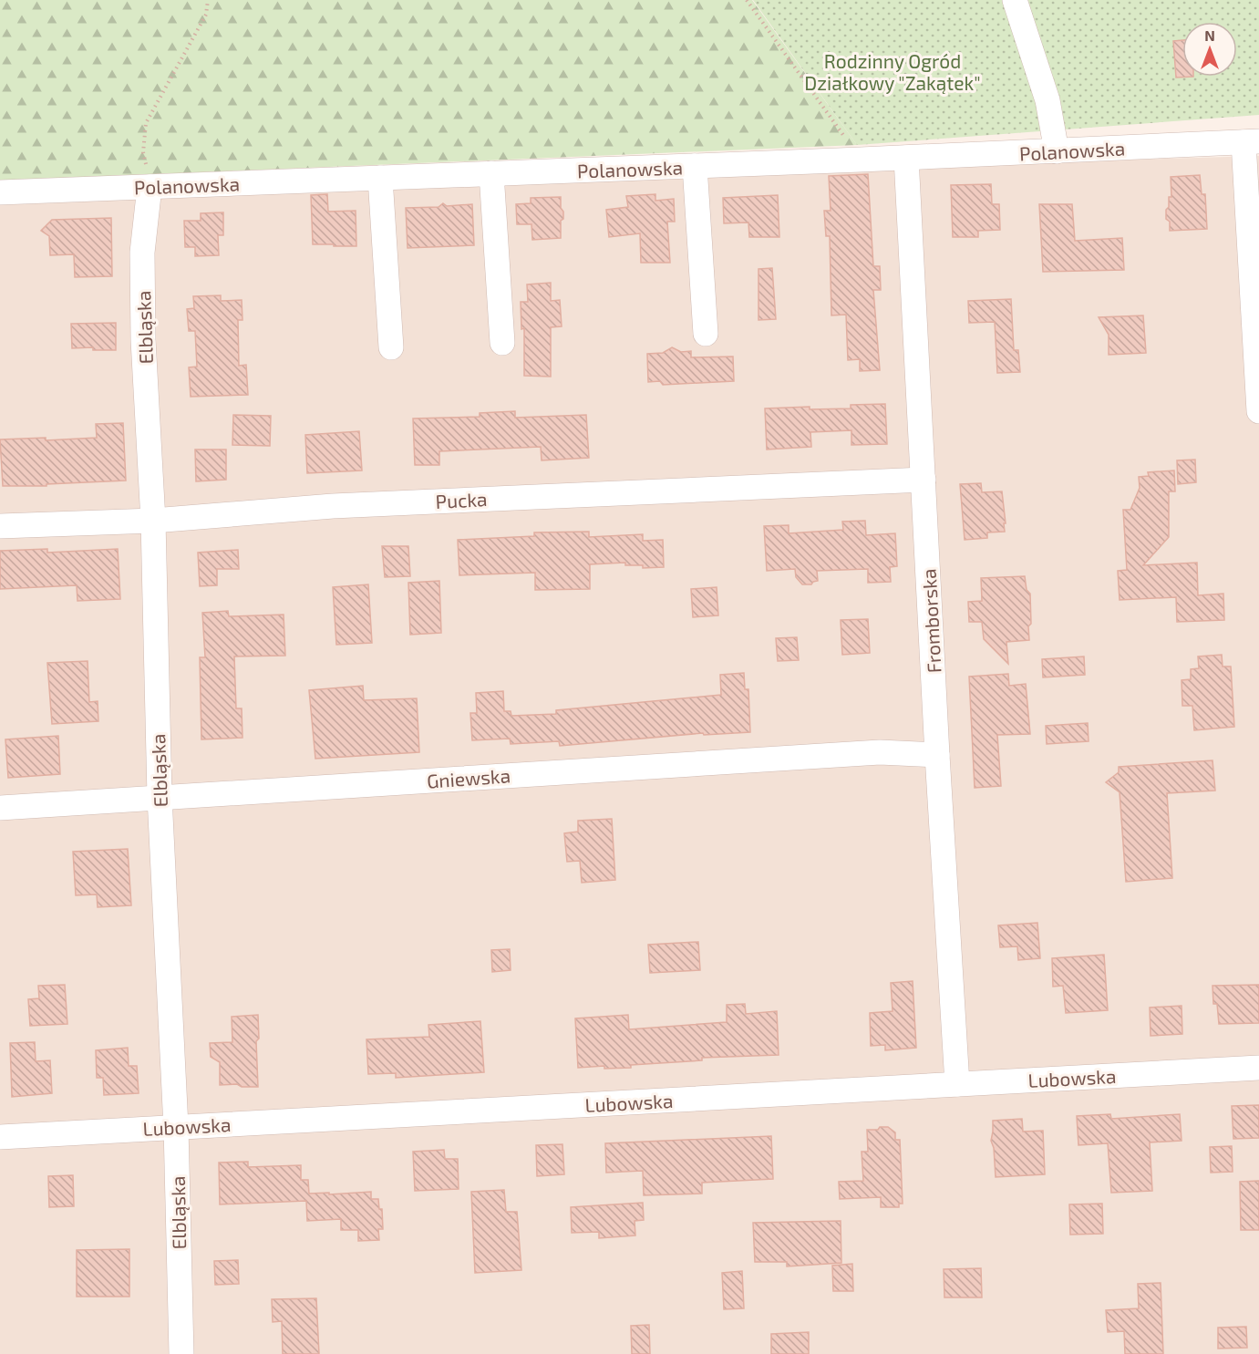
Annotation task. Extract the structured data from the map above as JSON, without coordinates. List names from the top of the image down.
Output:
{
  "streets": {
    "street": [
      "Polanowska",
      "Elbląska",
      "Pucka",
      "Fromborska",
      "Gniewska",
      "Lubowska"
    ]
  },
  "crossings": [
    ["Polanowska", "Elbląska"],
    ["Polanowska", "Fromborska"],
    ["Elbląska", "Pucka"],
    ["Elbląska", "Gniewska"],
    ["Elbląska", "Lubowska"],
    ["Pucka", "Fromborska"],
    ["Fromborska", "Gniewska"],
    ["Fromborska", "Lubowska"]
  ],
  "parks": ["Rodzinny Ogród Działkowy \"Zakątek\""],
  "north": "top"
}
